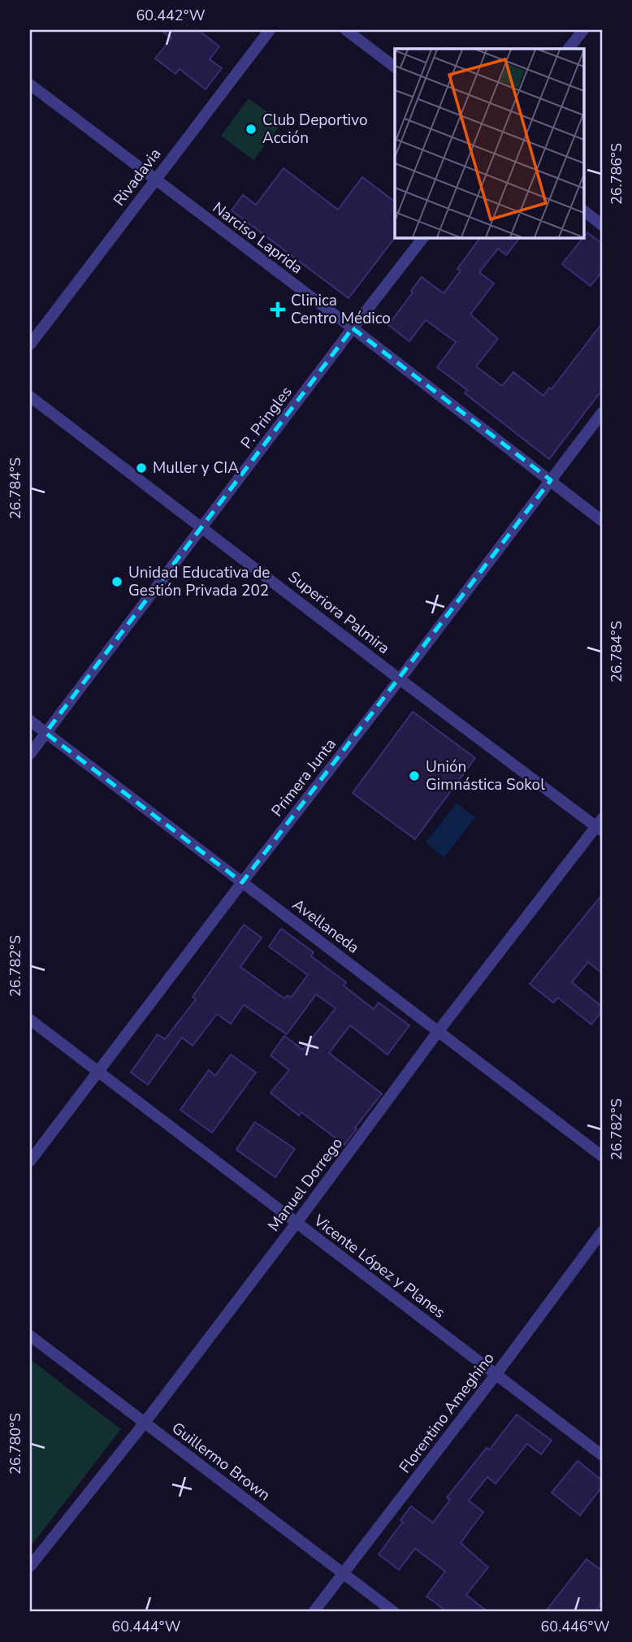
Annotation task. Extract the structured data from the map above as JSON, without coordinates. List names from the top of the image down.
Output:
{
  "streets": {
    "street": [
      "Rivadavia",
      "Narciso Laprida",
      "P. Pringles",
      "Superiora Palmira",
      "Primera Junta",
      "Avellaneda",
      "Manuel Dorrego",
      "Vicente López y Planes",
      "Florentino Ameghino",
      "Guillermo Brown"
    ]
  },
  "crossings": [
    ["Rivadavia", "Narciso Laprida"],
    ["Narciso Laprida", "P. Pringles"],
    ["Narciso Laprida", "Primera Junta"],
    ["P. Pringles", "Superiora Palmira"],
    ["P. Pringles", "Avellaneda"],
    ["Superiora Palmira", "Primera Junta"],
    ["Superiora Palmira", "Manuel Dorrego"],
    ["Primera Junta", "Avellaneda"],
    ["Primera Junta", "Vicente López y Planes"],
    ["Avellaneda", "Manuel Dorrego"],
    ["Manuel Dorrego", "Vicente López y Planes"],
    ["Manuel Dorrego", "Guillermo Brown"],
    ["Vicente López y Planes", "Florentino Ameghino"],
    ["Florentino Ameghino", "Guillermo Brown"]
  ],
  "places": {
    "other": [
      "Club Deportivo Acción",
      "Muller y CIA",
      "Unidad Educativa de Gestión Privada 202",
      "Unión Gimnástica Sokol"
    ],
    "health": ["Clinica Centro Médico"]
  },
  "coordinates": [
    "60.442°W",
    "26.786°S",
    "26.784°S",
    "26.782°S",
    "26.780°S",
    "60.444°W",
    "60.446°W"
  ]
}
